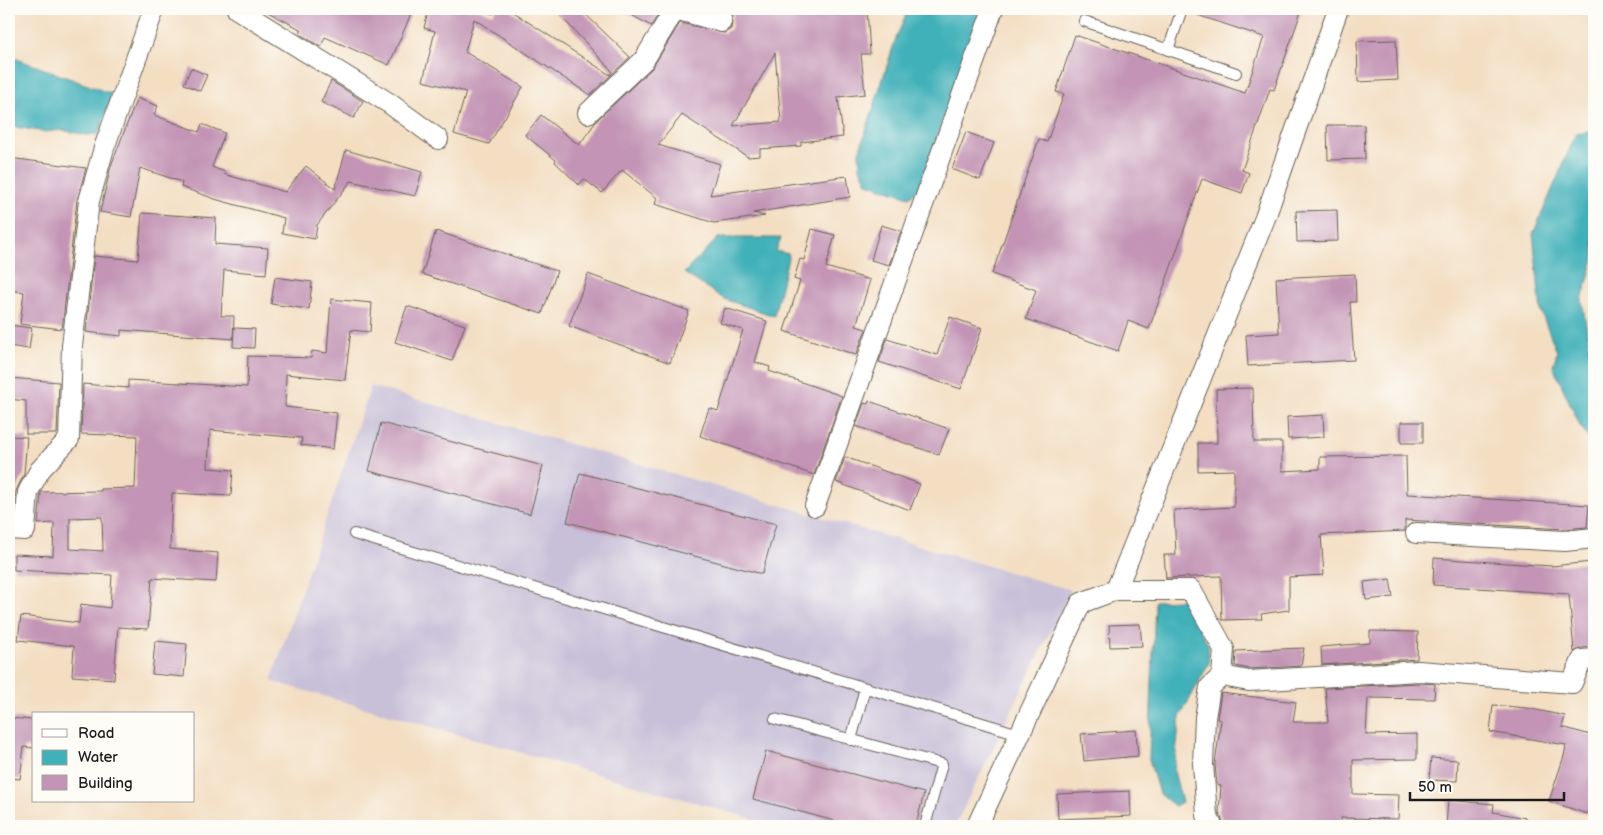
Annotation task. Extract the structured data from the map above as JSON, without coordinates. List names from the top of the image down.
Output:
{
  "legend": ["Road", "Water", "Building"],
  "scale_bar": "50 m"
}
